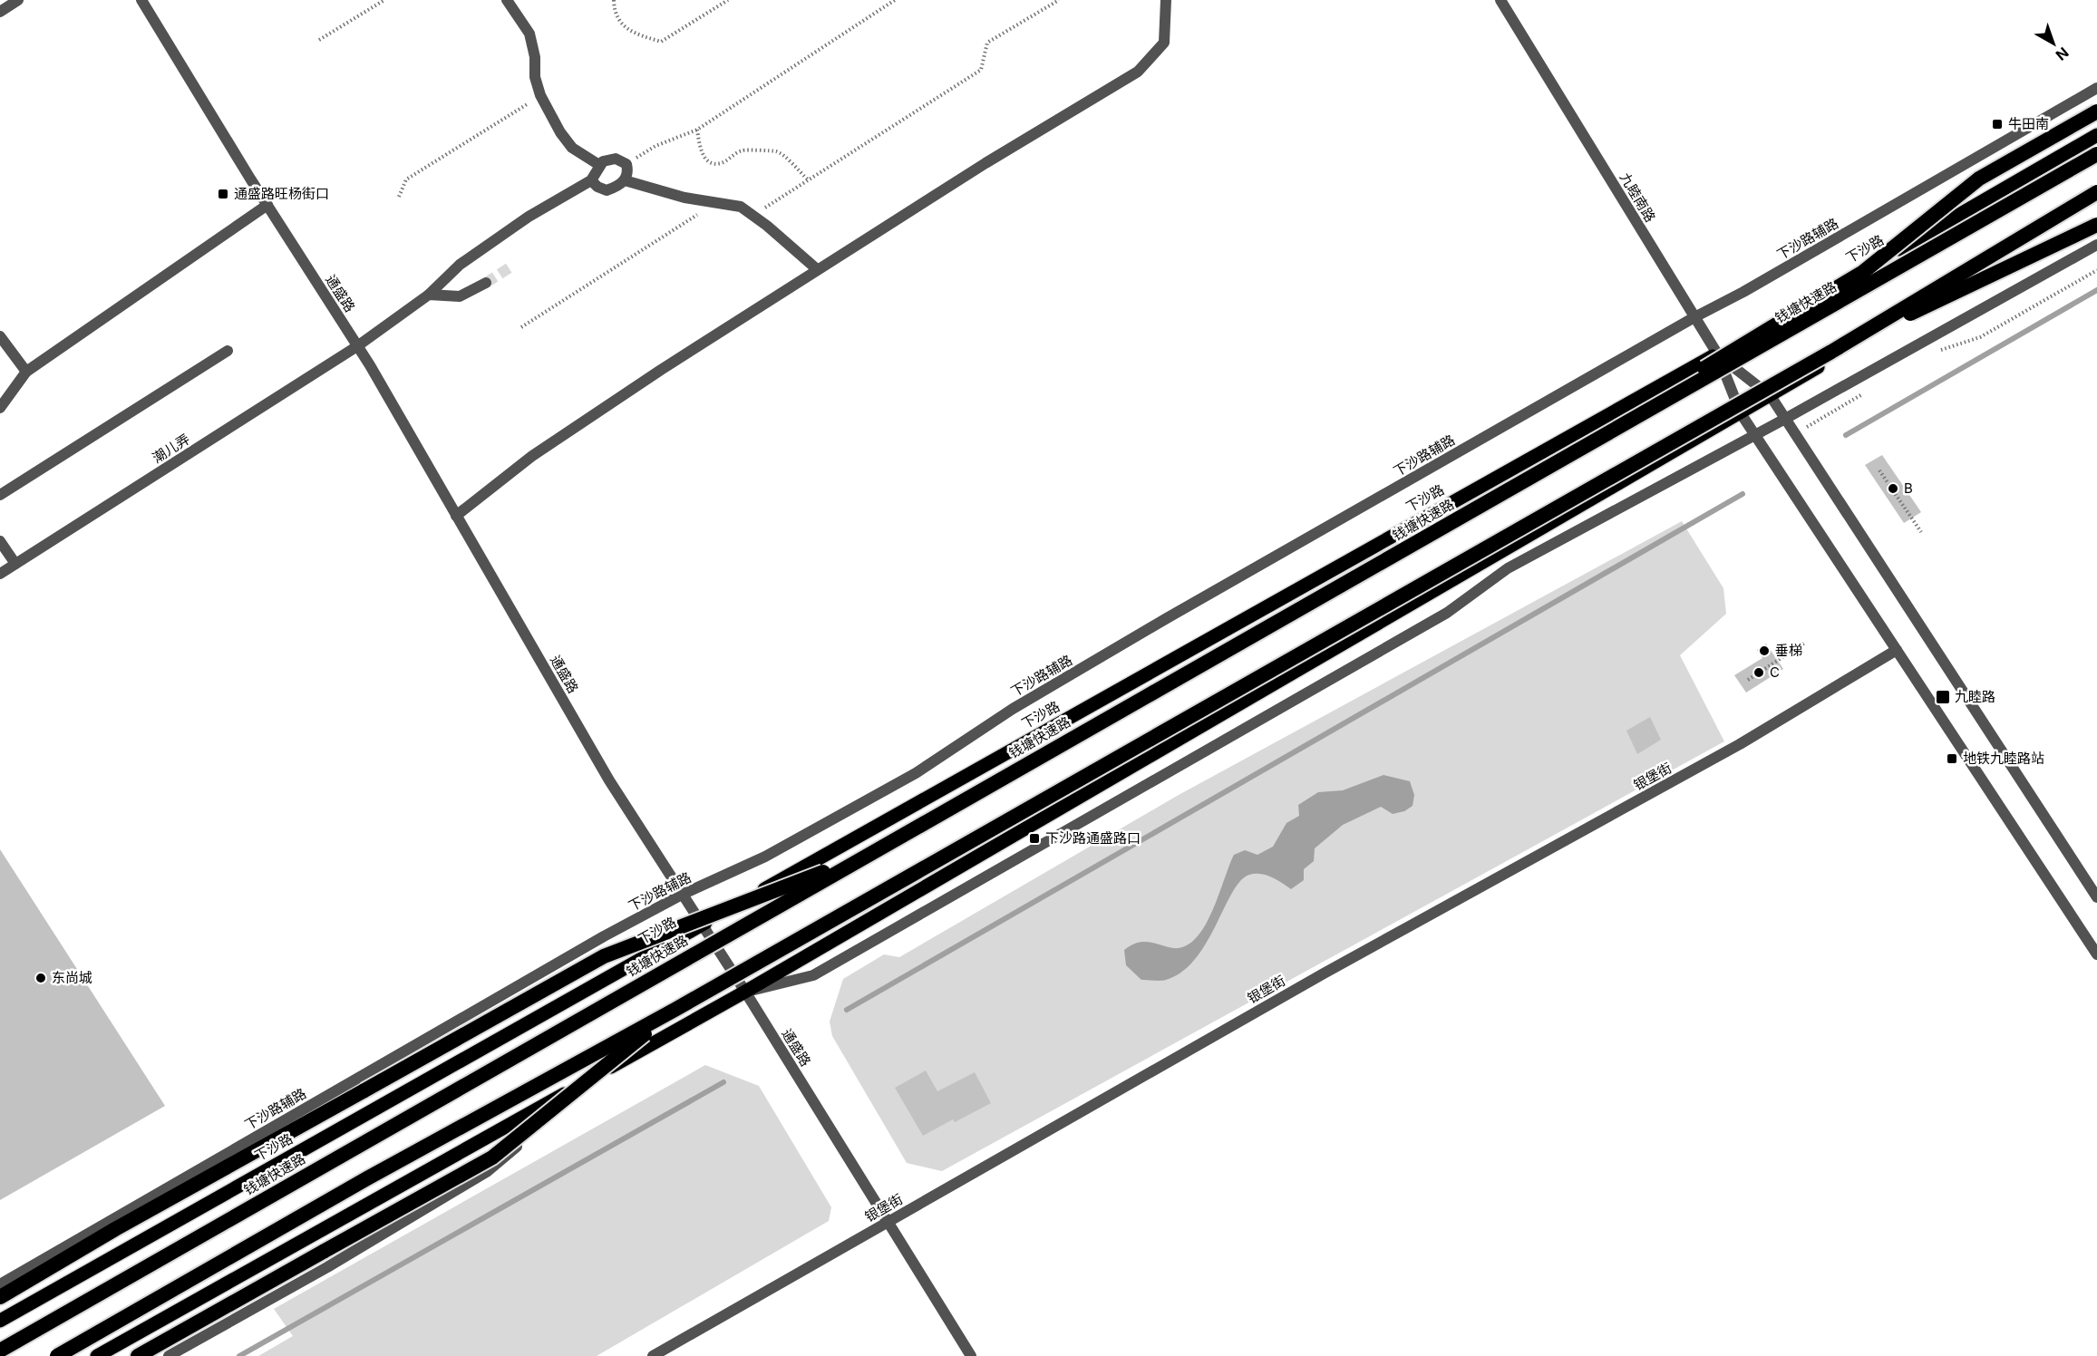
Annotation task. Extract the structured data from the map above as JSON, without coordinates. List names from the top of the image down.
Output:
{
  "streets": {
    "highway": ["钱塘快速路"],
    "main road": ["下沙路"],
    "street": [
      "九睦南路",
      "下沙路辅路",
      "通盛路",
      "潮儿弄",
      "银堡街"
    ]
  },
  "crossings": [
    ["九睦南路", "下沙路辅路"],
    ["九睦南路", "下沙路"],
    ["下沙路辅路", "通盛路"],
    ["下沙路", "通盛路"],
    ["通盛路", "潮儿弄"],
    ["通盛路", "银堡街"]
  ],
  "places": {
    "transit": [
      "牛田南",
      "通盛路旺杨街口",
      "九睦路",
      "地铁九睦路站",
      "下沙路通盛路口"
    ],
    "other": [
      "B",
      "垂梯",
      "C",
      "东尚城"
    ]
  },
  "north": "bottom right"
}
